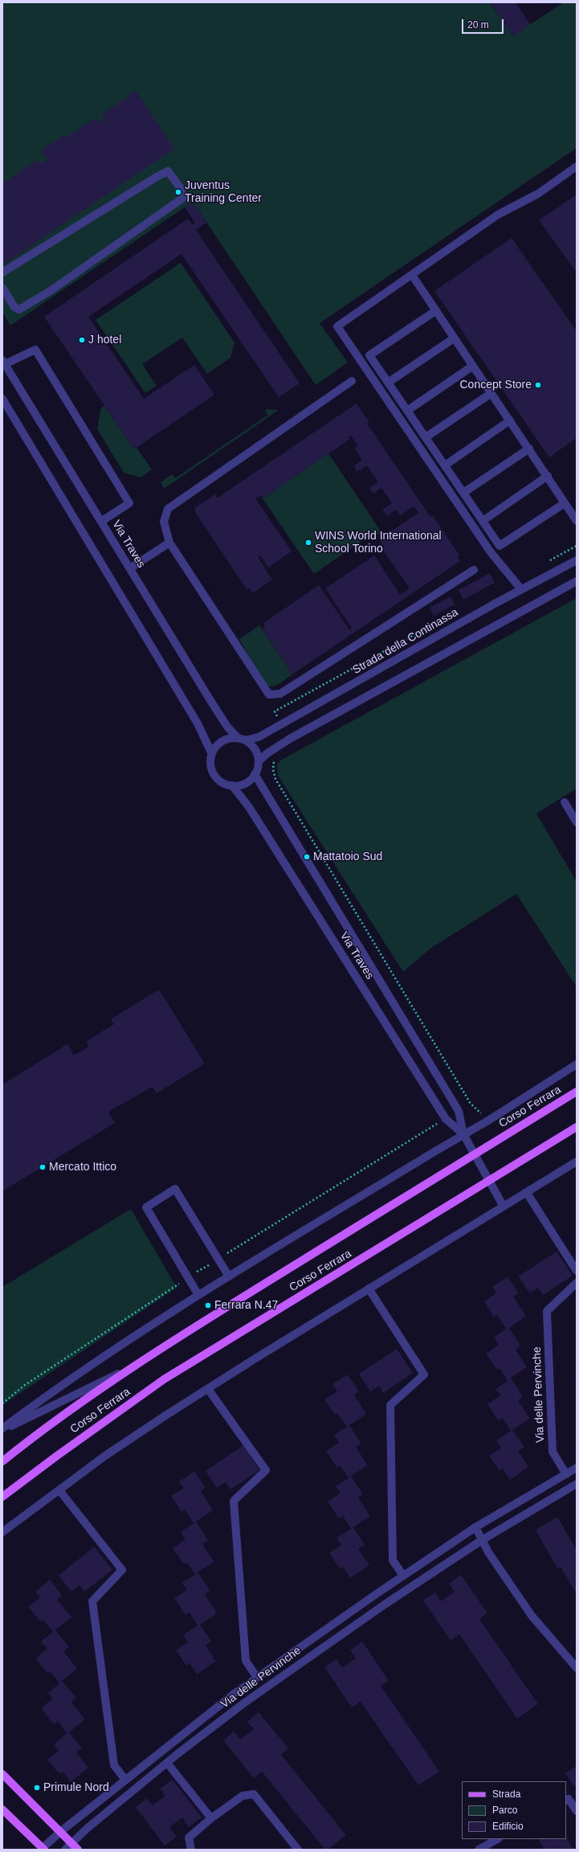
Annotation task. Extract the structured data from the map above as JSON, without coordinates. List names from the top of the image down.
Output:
{
  "streets": {
    "main road": ["Corso Ferrara"],
    "street": ["Via Traves", "Strada della Continassa", "Via delle Pervinche"]
  },
  "crossings": [
    ["Via Traves", "Strada della Continassa"],
    ["Via Traves", "Corso Ferrara"]
  ],
  "places": [
    "Juventus Training Center",
    "J hotel",
    "Concept Store",
    "WINS World International School Torino",
    "Mattatoio Sud",
    "Mercato Ittico",
    "Ferrara N.47",
    "Primule Nord"
  ],
  "legend": ["Strada", "Parco", "Edificio"],
  "scale_bar": "20 m"
}
